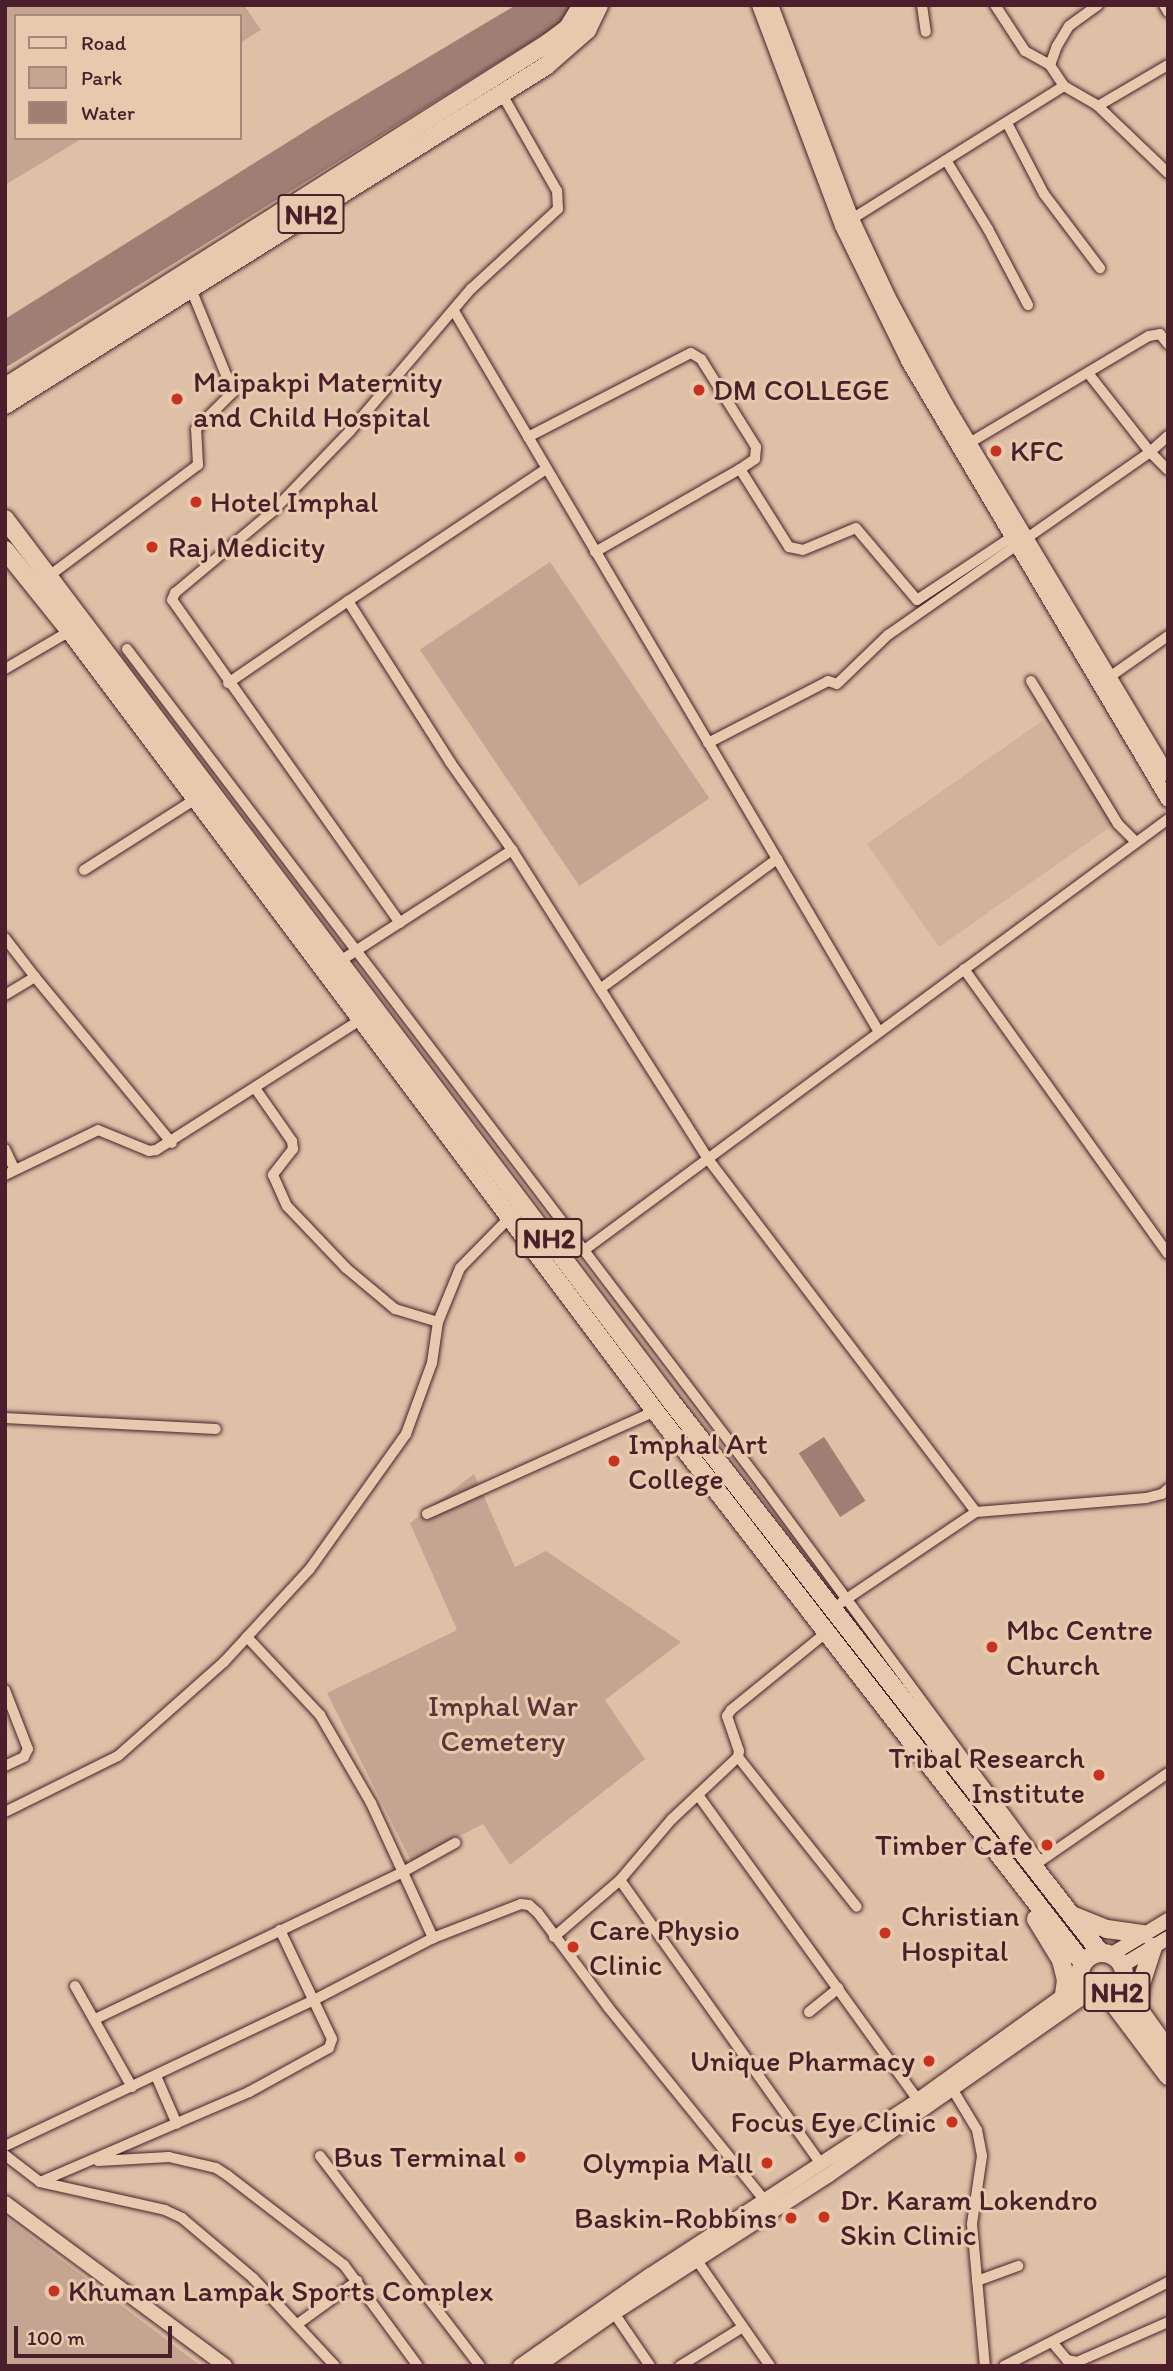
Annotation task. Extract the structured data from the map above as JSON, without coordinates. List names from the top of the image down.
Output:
{
  "streets": {
    "highway": ["NH2"]
  },
  "parks": ["Imphal War Cemetery"],
  "places": [
    "DM COLLEGE",
    "Maipakpi Maternity and Child Hospital",
    "KFC",
    "Hotel Imphal",
    "Raj Medicity",
    "Imphal Art College",
    "Mbc Centre Church",
    "Tribal Research Institute",
    "Timber Cafe",
    "Christian Hospital",
    "Care Physio Clinic",
    "Unique Pharmacy",
    "Focus Eye Clinic",
    "Bus Terminal",
    "Olympia Mall",
    "Dr. Karam Lokendro Skin Clinic",
    "Baskin-Robbins",
    "Khuman Lampak Sports Complex"
  ],
  "legend": ["Road", "Park", "Water"],
  "scale_bar": "100 m"
}
